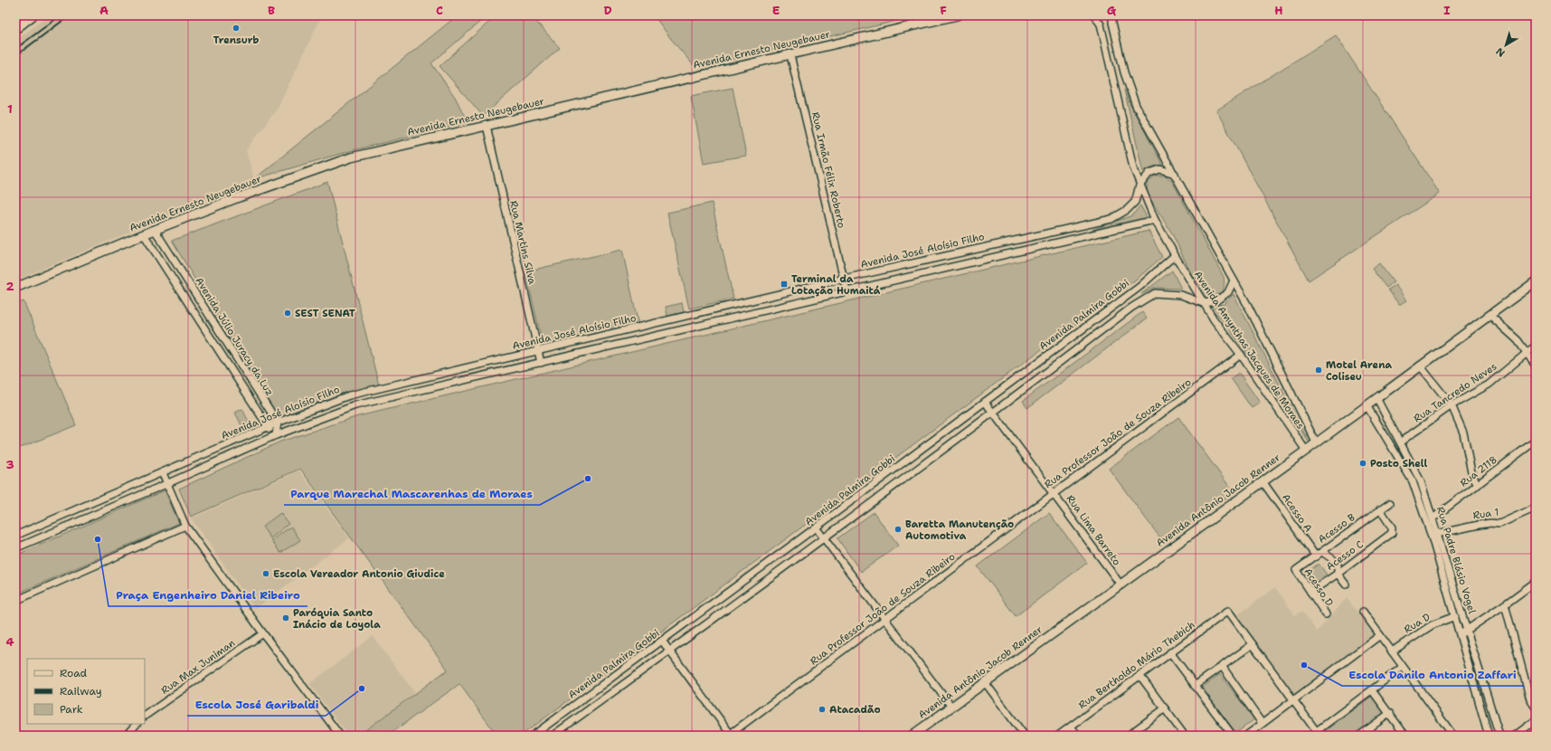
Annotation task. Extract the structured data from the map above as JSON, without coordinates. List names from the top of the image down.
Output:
{
  "streets": {
    "main road": ["Avenida Ernesto Neugebauer", "Avenida Antônio Jacob Renner"],
    "street": [
      "Rua Irmão Félix Roberto",
      "Rua Martins Silva",
      "Avenida José Aloísio Filho",
      "Avenida Palmira Gobbi",
      "Avenida Júlio Juracy da Luz",
      "Avenida Amynthas Jacques de Moraes",
      "Rua Tancredo Neves",
      "Rua Professor João de Souza Ribeiro",
      "Rua 2118",
      "Acesso A",
      "Rua 1",
      "Acesso B",
      "Rua Lima Barreto",
      "Acesso C",
      "Rua Padre Blásio Vogel",
      "Acesso D",
      "Rua D",
      "Rua Bertholdo Mário Thebich",
      "Rua Max Juniman"
    ]
  },
  "crossings": [
    ["Avenida Ernesto Neugebauer", "Rua Irmão Félix Roberto"],
    ["Avenida Ernesto Neugebauer", "Rua Martins Silva"],
    ["Avenida Ernesto Neugebauer", "Avenida Júlio Juracy da Luz"],
    ["Rua Irmão Félix Roberto", "Avenida José Aloísio Filho"],
    ["Rua Martins Silva", "Avenida José Aloísio Filho"],
    ["Avenida José Aloísio Filho", "Avenida Júlio Juracy da Luz"],
    ["Avenida José Aloísio Filho", "Avenida Amynthas Jacques de Moraes"],
    ["Avenida Palmira Gobbi", "Avenida Amynthas Jacques de Moraes"],
    ["Avenida Palmira Gobbi", "Rua Lima Barreto"],
    ["Avenida Amynthas Jacques de Moraes", "Rua Professor João de Souza Ribeiro"],
    ["Avenida Amynthas Jacques de Moraes", "Avenida Antônio Jacob Renner"],
    ["Rua Tancredo Neves", "Rua Padre Blásio Vogel"],
    ["Rua Professor João de Souza Ribeiro", "Rua Lima Barreto"],
    ["Rua 2118", "Rua Padre Blásio Vogel"],
    ["Avenida Antônio Jacob Renner", "Acesso A"],
    ["Avenida Antônio Jacob Renner", "Rua Lima Barreto"],
    ["Avenida Antônio Jacob Renner", "Rua Padre Blásio Vogel"],
    ["Acesso A", "Acesso B"],
    ["Rua 1", "Rua Padre Blásio Vogel"],
    ["Acesso B", "Acesso C"],
    ["Acesso B", "Acesso D"],
    ["Acesso C", "Acesso D"],
    ["Rua Padre Blásio Vogel", "Rua D"]
  ],
  "places": {
    "other": [
      "Trensurb",
      "SEST SENAT",
      "Motel Arena Coliseu",
      "Posto Shell",
      "Parque Marechal Mascarenhas de Moraes",
      "Baretta Manutenção Automotiva",
      "Praça Engenheiro Daniel Ribeiro",
      "Escola Vereador Antonio Giudice",
      "Paróquia Santo Inácio de Loyola",
      "Escola Danilo Antonio Zaffari",
      "Escola José Garibaldi",
      "Atacadão"
    ],
    "transit": ["Terminal da Lotação Humaitá"]
  },
  "legend": ["Road", "Railway", "Park"],
  "north": "bottom left",
  "grid": {
    "columns": [
      "A",
      "B",
      "C",
      "D",
      "E",
      "F",
      "G",
      "H",
      "I"
    ],
    "rows": [
      "1",
      "2",
      "3",
      "4"
    ]
  }
}
